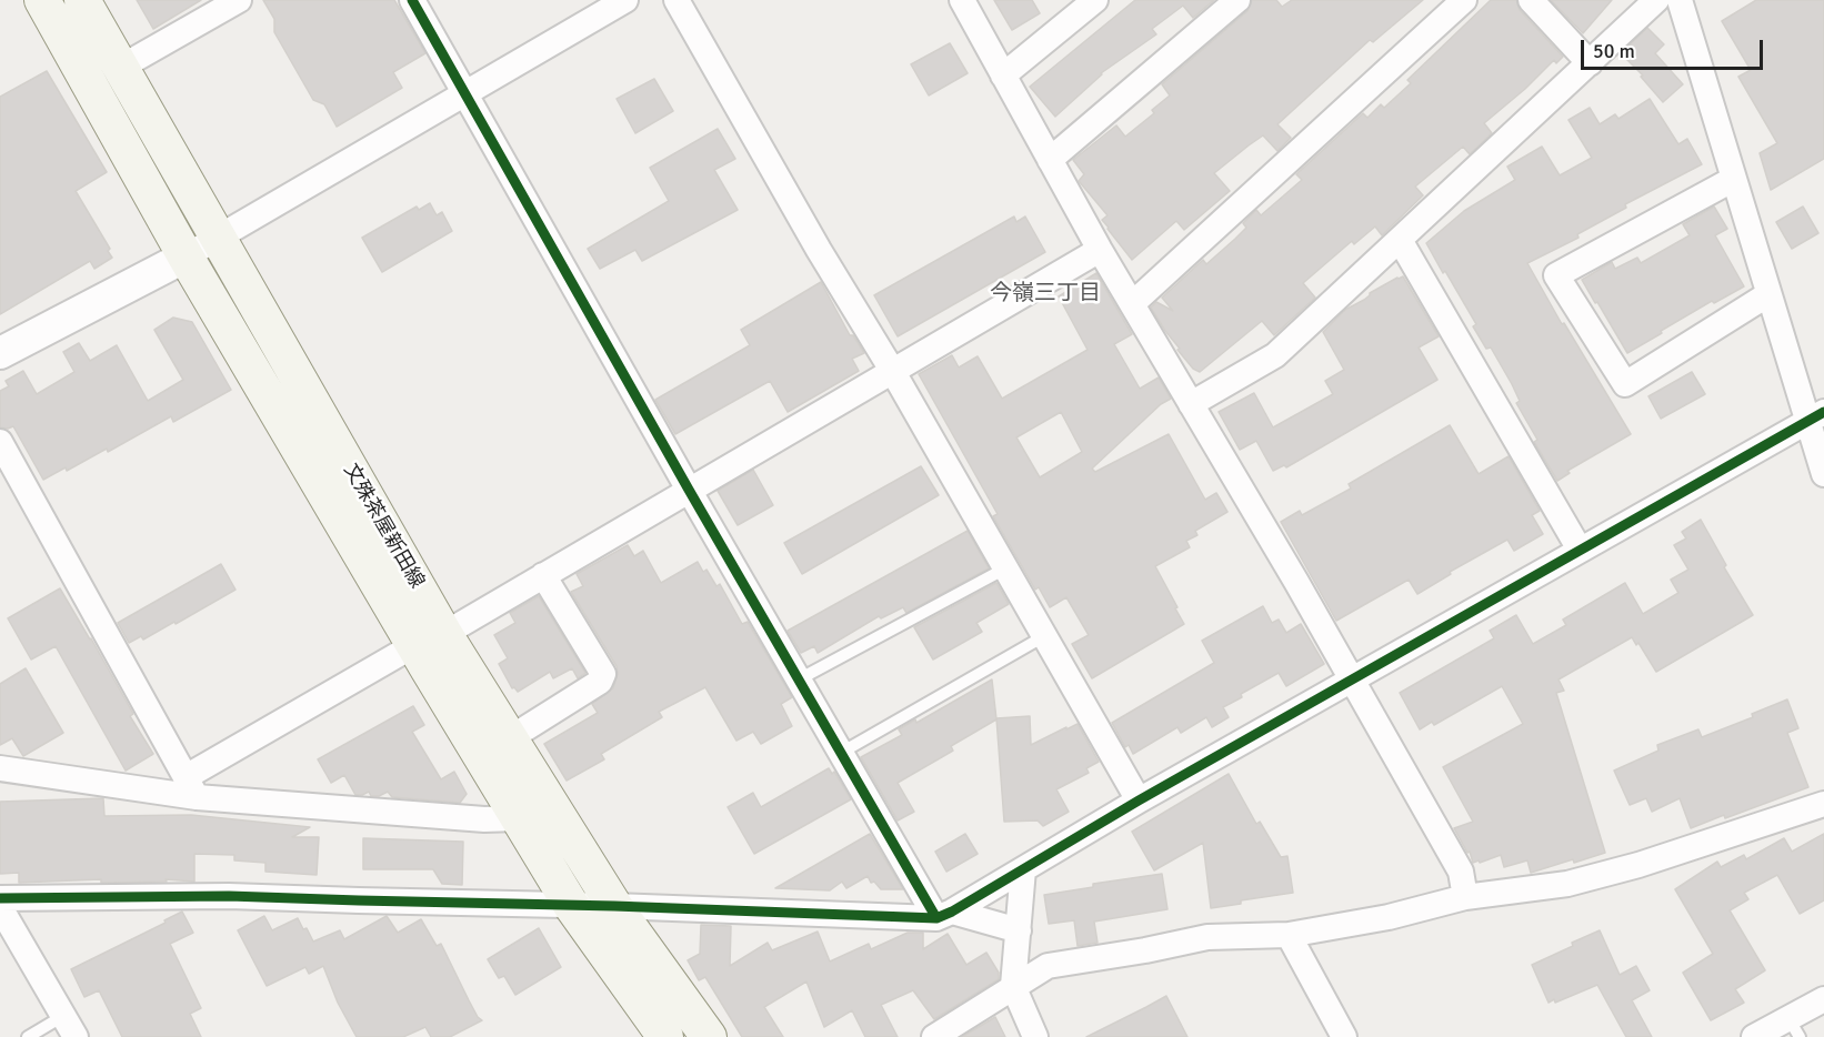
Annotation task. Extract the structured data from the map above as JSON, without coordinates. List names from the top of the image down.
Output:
{
  "streets": {
    "main road": ["文殊茶屋新田線"]
  },
  "districts": ["今嶺三丁目"],
  "scale_bar": "50 m"
}
